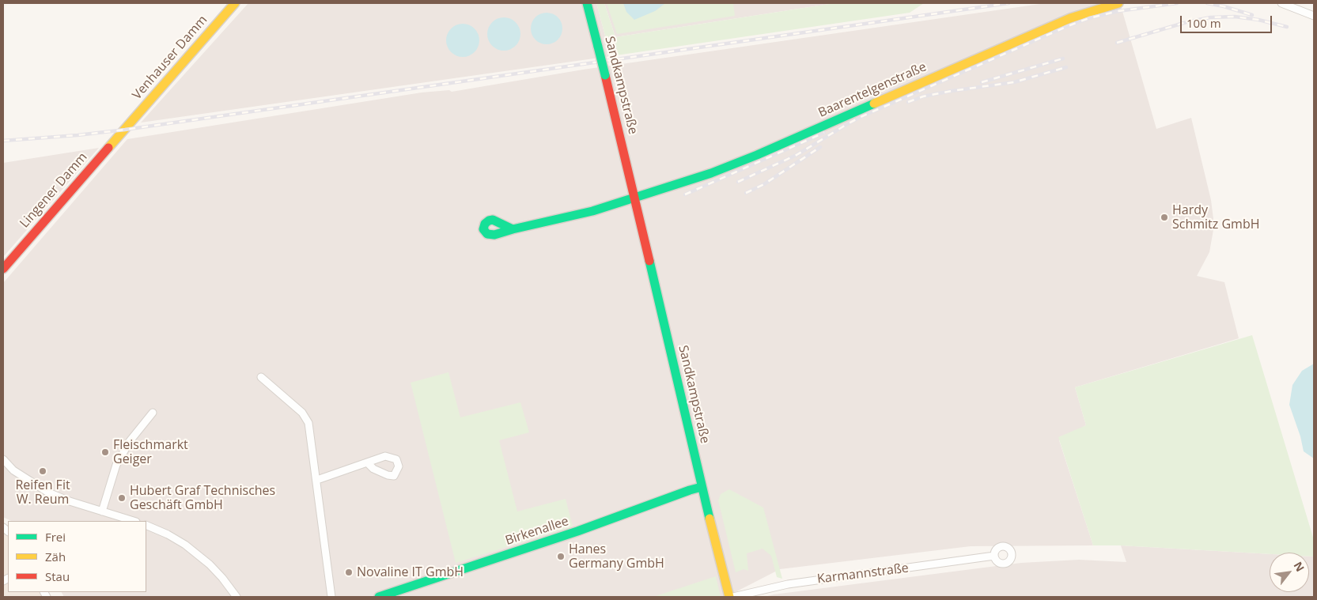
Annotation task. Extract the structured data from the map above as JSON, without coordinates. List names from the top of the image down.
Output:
{
  "streets": {
    "street": [
      "Venhauser Damm",
      "Sandkampstraße",
      "Baarentelgenstraße",
      "Lingener Damm",
      "Birkenallee",
      "Karmannstraße"
    ]
  },
  "crossings": [
    ["Venhauser Damm", "Lingener Damm"],
    ["Sandkampstraße", "Baarentelgenstraße"],
    ["Sandkampstraße", "Birkenallee"]
  ],
  "places": [
    "Hardy Schmitz GmbH",
    "Fleischmarkt Geiger",
    "Reifen Fit W. Reum",
    "Hubert Graf Technisches Geschäft GmbH",
    "Hanes Germany GmbH",
    "Novaline IT GmbH"
  ],
  "legend": ["Frei", "Zäh", "Stau"],
  "scale_bar": "100 m",
  "north": "top right"
}
